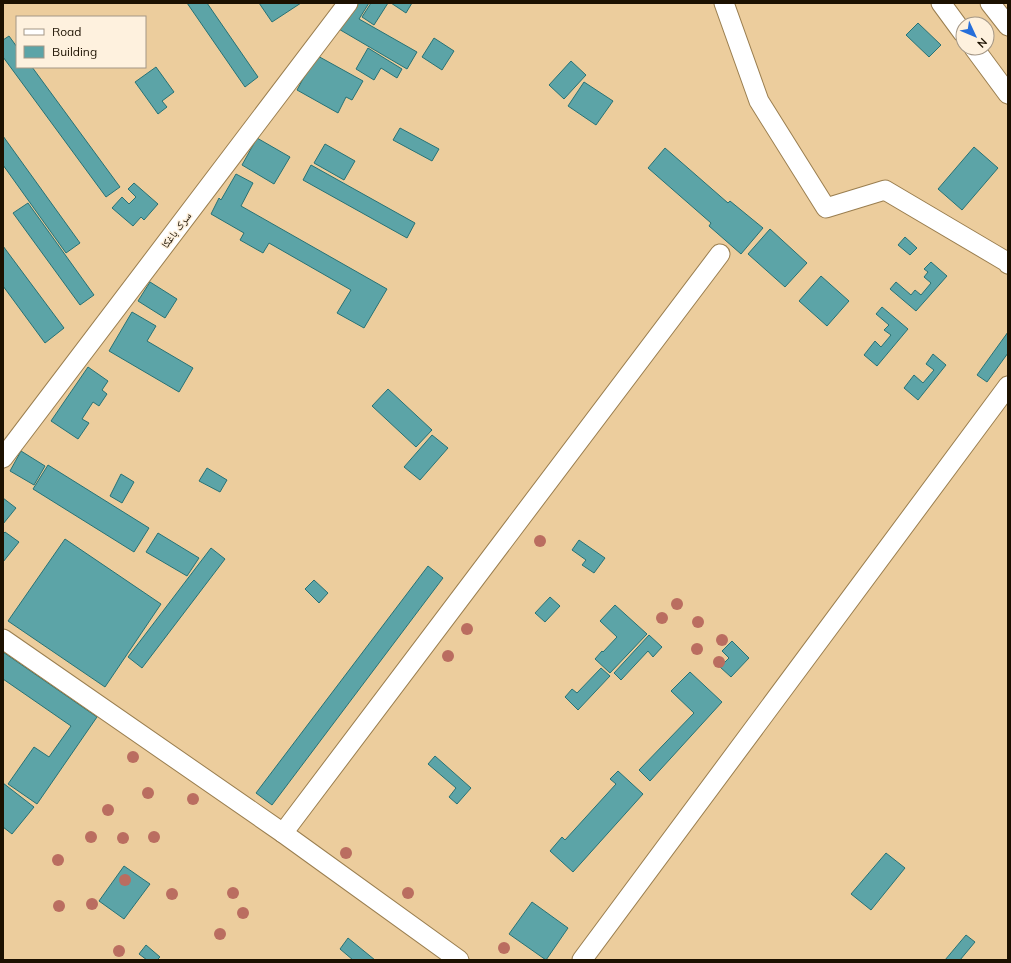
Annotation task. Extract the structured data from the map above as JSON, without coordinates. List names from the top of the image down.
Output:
{
  "streets": {
    "street": ["سرک باغکا"]
  },
  "legend": ["Road", "Building"],
  "north": "bottom right"
}
